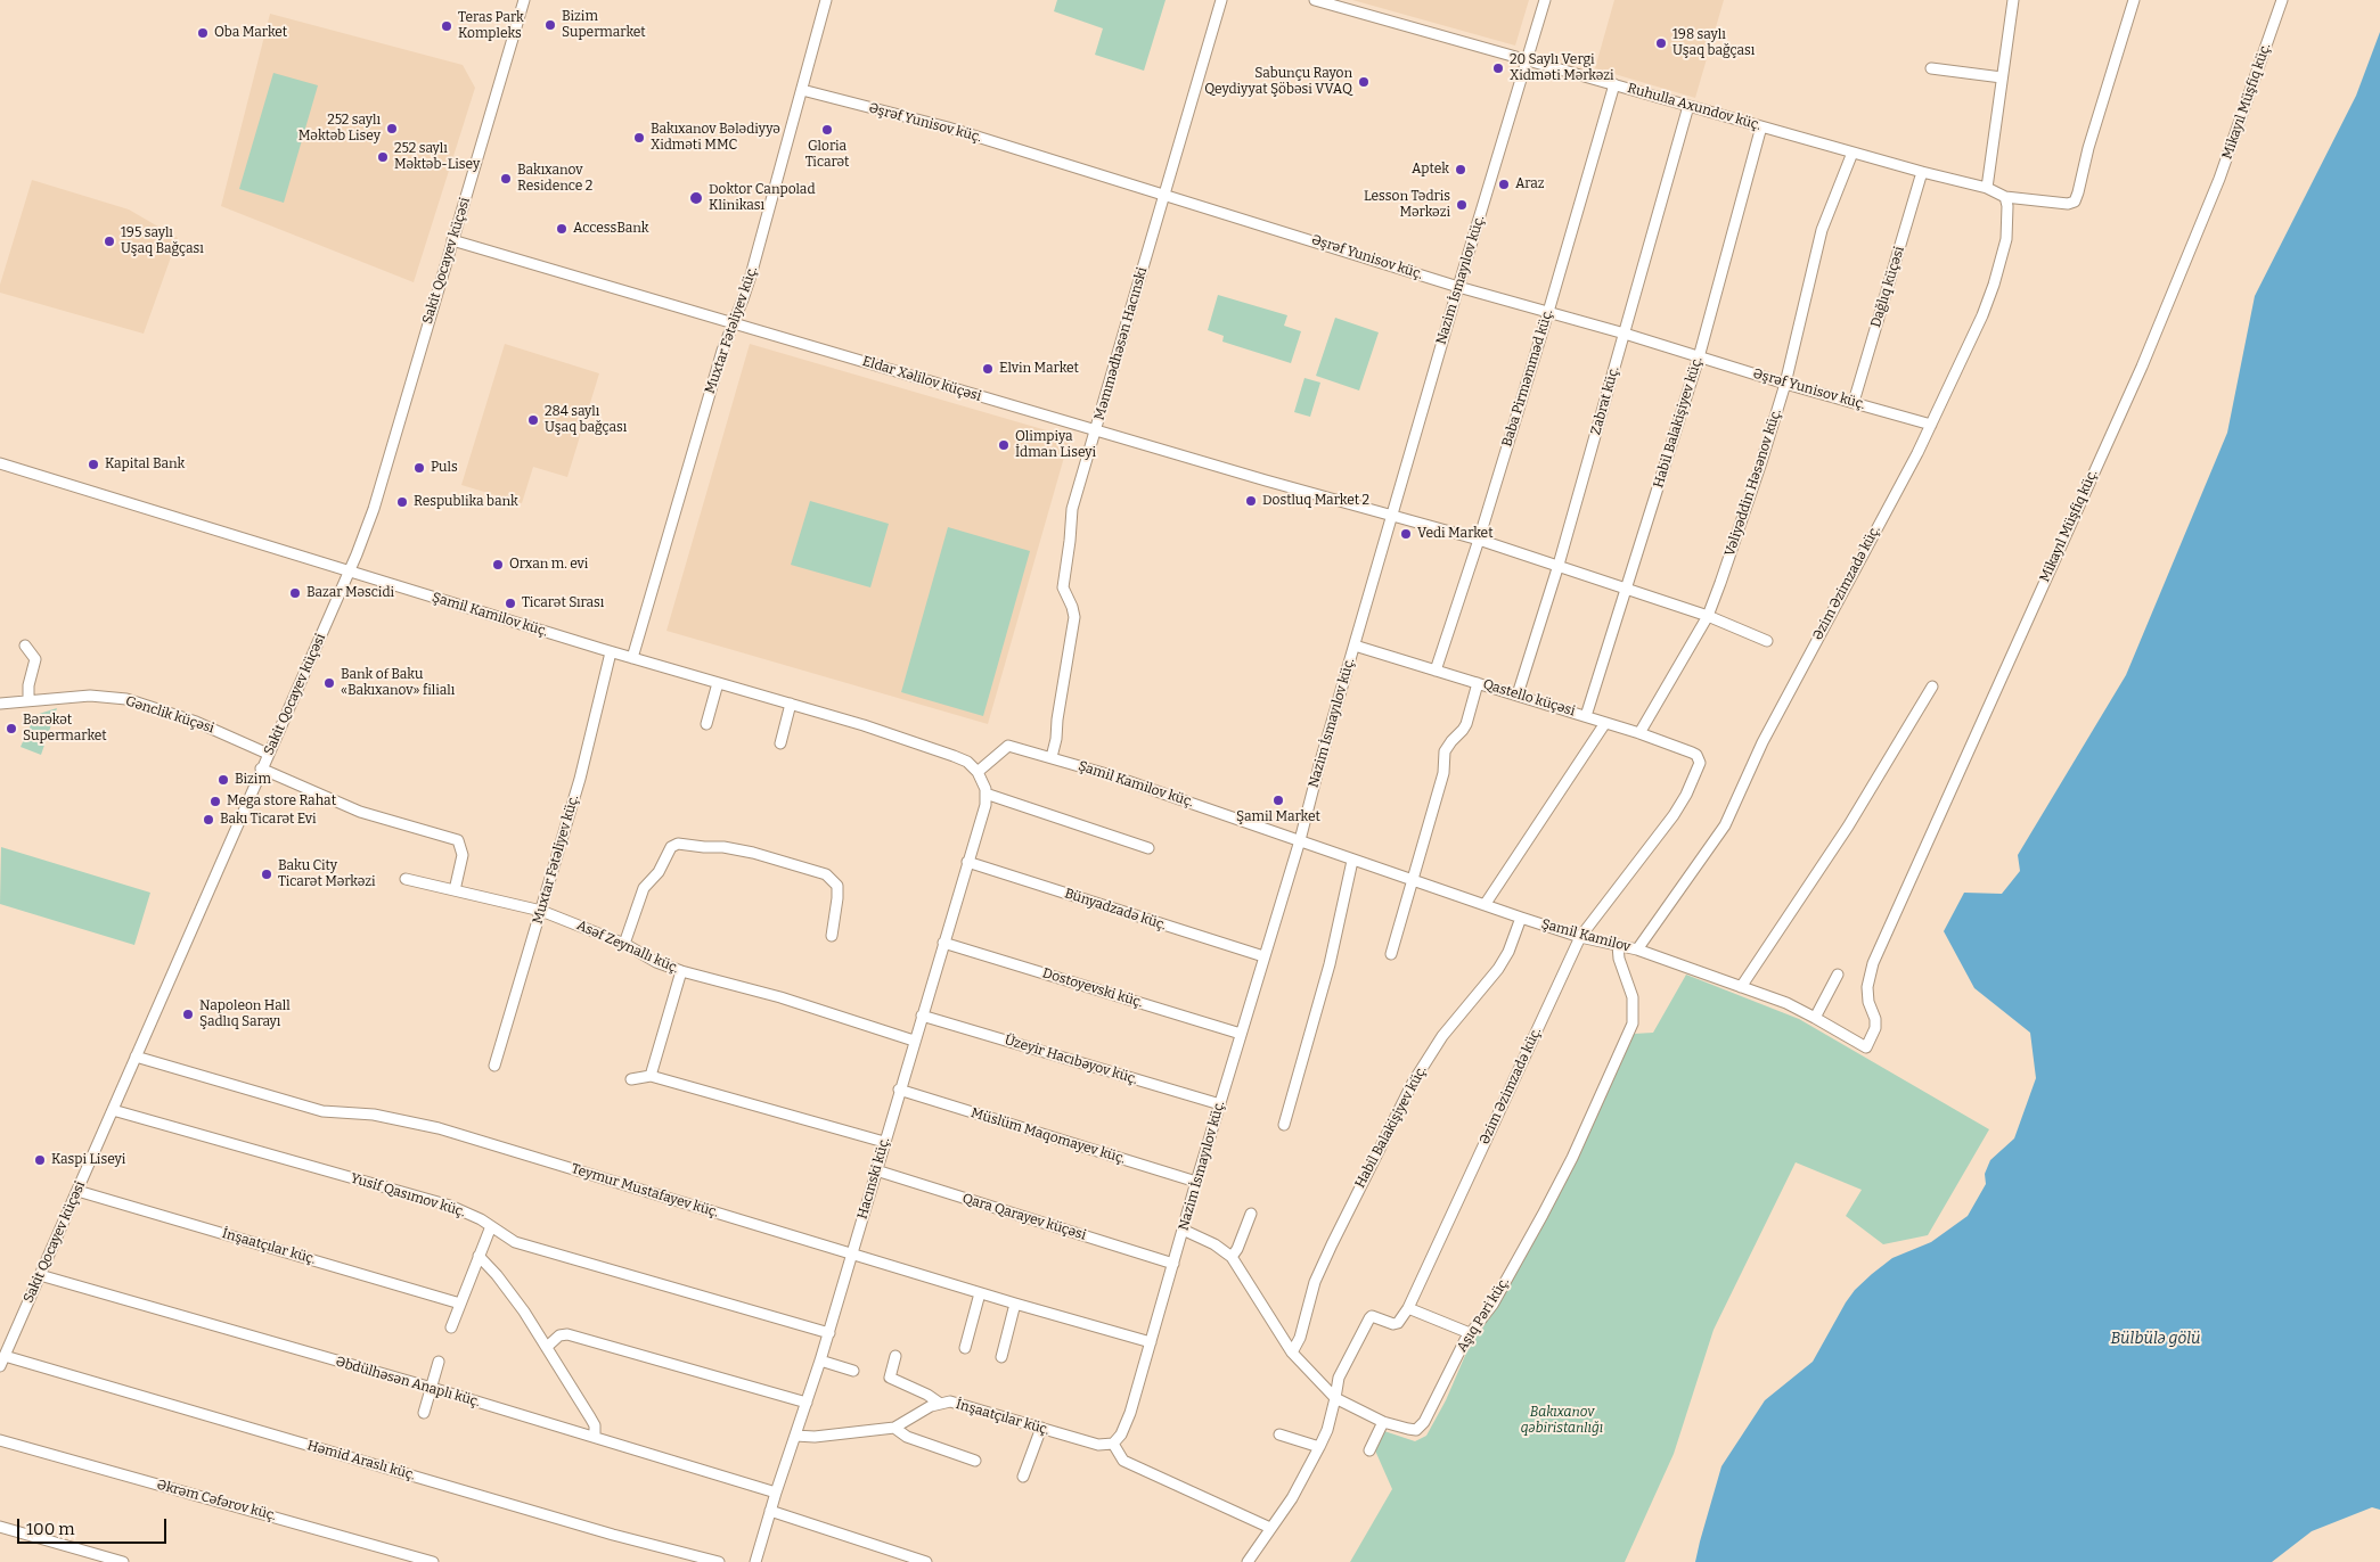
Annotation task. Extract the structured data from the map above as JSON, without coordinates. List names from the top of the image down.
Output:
{
  "streets": {
    "street": [
      "Mikayıl Müşfiq küç.",
      "Ruhulla Axundov küç.",
      "Əşrəf Yunisov küç.",
      "Sakit Qocayev küçəsi",
      "Nazim İsmayılov küç.",
      "Dağlıq küçəsi",
      "Muxtar Fətəliyev küç.",
      "Məmmədhəsən Hacınski",
      "Baba Pirməmməd küç.",
      "Eldar Xəlilov küçəsi",
      "Zabrat küç.",
      "Habil Balakişiyev küç.",
      "Vəliyəddin Həsənov küç.",
      "Əzim Əzimzadə küç.",
      "Şamil Kamilov küç.",
      "Qastello küçəsi",
      "Gənclik küçəsi",
      "Bünyadzadə küç.",
      "Şamil Kamilov",
      "Asəf Zeynallı küç.",
      "Dostoyevski küç.",
      "Üzeyir Hacıbəyov küç.",
      "Müslüm Maqomayev küç.",
      "Hacınski küç.",
      "Teymur Mustafayev küç.",
      "Yusif Qasımov küç.",
      "Qara Qarayev küçəsi",
      "İnşaatçılar küç.",
      "Aşıq Pəri küç.",
      "Əbdülhəsən Anaplı küç.",
      "Həmid Araslı küç.",
      "Əkrəm Cəfərov küç."
    ]
  },
  "crossings": [
    ["Mikayıl Müşfiq küç.", "Şamil Kamilov"],
    ["Ruhulla Axundov küç.", "Nazim İsmayılov küç."],
    ["Ruhulla Axundov küç.", "Dağlıq küçəsi"],
    ["Ruhulla Axundov küç.", "Baba Pirməmməd küç."],
    ["Ruhulla Axundov küç.", "Zabrat küç."],
    ["Ruhulla Axundov küç.", "Habil Balakişiyev küç."],
    ["Ruhulla Axundov küç.", "Vəliyəddin Həsənov küç."],
    ["Ruhulla Axundov küç.", "Əzim Əzimzadə küç."],
    ["Əşrəf Yunisov küç.", "Nazim İsmayılov küç."],
    ["Əşrəf Yunisov küç.", "Dağlıq küçəsi"],
    ["Əşrəf Yunisov küç.", "Muxtar Fətəliyev küç."],
    ["Əşrəf Yunisov küç.", "Məmmədhəsən Hacınski"],
    ["Əşrəf Yunisov küç.", "Baba Pirməmməd küç."],
    ["Əşrəf Yunisov küç.", "Zabrat küç."],
    ["Əşrəf Yunisov küç.", "Habil Balakişiyev küç."],
    ["Əşrəf Yunisov küç.", "Vəliyəddin Həsənov küç."],
    ["Əşrəf Yunisov küç.", "Əzim Əzimzadə küç."],
    ["Sakit Qocayev küçəsi", "Eldar Xəlilov küçəsi"],
    ["Sakit Qocayev küçəsi", "Şamil Kamilov küç."],
    ["Sakit Qocayev küçəsi", "Gənclik küçəsi"],
    ["Sakit Qocayev küçəsi", "Teymur Mustafayev küç."],
    ["Sakit Qocayev küçəsi", "Yusif Qasımov küç."],
    ["Sakit Qocayev küçəsi", "İnşaatçılar küç."],
    ["Sakit Qocayev küçəsi", "Əbdülhəsən Anaplı küç."],
    ["Sakit Qocayev küçəsi", "Həmid Araslı küç."],
    ["Nazim İsmayılov küç.", "Eldar Xəlilov küçəsi"],
    ["Nazim İsmayılov küç.", "Şamil Kamilov küç."],
    ["Nazim İsmayılov küç.", "Qastello küçəsi"],
    ["Nazim İsmayılov küç.", "Bünyadzadə küç."],
    ["Nazim İsmayılov küç.", "Şamil Kamilov"],
    ["Nazim İsmayılov küç.", "Dostoyevski küç."],
    ["Nazim İsmayılov küç.", "Üzeyir Hacıbəyov küç."],
    ["Nazim İsmayılov küç.", "Müslüm Maqomayev küç."],
    ["Nazim İsmayılov küç.", "Teymur Mustafayev küç."],
    ["Nazim İsmayılov küç.", "Qara Qarayev küçəsi"],
    ["Nazim İsmayılov küç.", "İnşaatçılar küç."],
    ["Muxtar Fətəliyev küç.", "Eldar Xəlilov küçəsi"],
    ["Muxtar Fətəliyev küç.", "Şamil Kamilov küç."],
    ["Muxtar Fətəliyev küç.", "Asəf Zeynallı küç."],
    ["Məmmədhəsən Hacınski", "Eldar Xəlilov küçəsi"],
    ["Məmmədhəsən Hacınski", "Şamil Kamilov küç."],
    ["Baba Pirməmməd küç.", "Eldar Xəlilov küçəsi"],
    ["Baba Pirməmməd küç.", "Qastello küçəsi"],
    ["Eldar Xəlilov küçəsi", "Zabrat küç."],
    ["Eldar Xəlilov küçəsi", "Habil Balakişiyev küç."],
    ["Eldar Xəlilov küçəsi", "Vəliyəddin Həsənov küç."],
    ["Zabrat küç.", "Qastello küçəsi"],
    ["Habil Balakişiyev küç.", "Qastello küçəsi"],
    ["Habil Balakişiyev küç.", "Şamil Kamilov"],
    ["Habil Balakişiyev küç.", "Aşıq Pəri küç."],
    ["Vəliyəddin Həsənov küç.", "Qastello küçəsi"],
    ["Əzim Əzimzadə küç.", "Qastello küçəsi"],
    ["Əzim Əzimzadə küç.", "Şamil Kamilov"],
    ["Şamil Kamilov küç.", "Şamil Kamilov"],
    ["Bünyadzadə küç.", "Hacınski küç."],
    ["Şamil Kamilov", "Aşıq Pəri küç."],
    ["Asəf Zeynallı küç.", "Hacınski küç."],
    ["Dostoyevski küç.", "Hacınski küç."],
    ["Üzeyir Hacıbəyov küç.", "Hacınski küç."],
    ["Müslüm Maqomayev küç.", "Hacınski küç."],
    ["Hacınski küç.", "Teymur Mustafayev küç."],
    ["Hacınski küç.", "Yusif Qasımov küç."],
    ["Hacınski küç.", "Qara Qarayev küçəsi"],
    ["Hacınski küç.", "İnşaatçılar küç."],
    ["Hacınski küç.", "Əbdülhəsən Anaplı küç."]
  ],
  "water": ["Bülbülə gölü"],
  "parks": ["Bakıxanov qəbiristanlığı"],
  "places": [
    "Bizim Supermarket",
    "Teras Park Kompleks",
    "Oba Market",
    "198 saylı Uşaq bağçası",
    "20 Saylı Vergi Xidməti Mərkəzi",
    "Sabunçu Rayon Qeydiyyat Şöbəsi VVAQ",
    "252 saylı Məktəb Lisey",
    "Gloria Ticarət",
    "Bakıxanov Bələdiyyə Xidməti MMC",
    "252 saylı Məktəb-Lisey",
    "Aptek",
    "Bakıxanov Residence 2",
    "Araz",
    "Doktor Canpolad Klinikası",
    "Lesson Tədris Mərkəzi",
    "AccessBank",
    "195 saylı Uşaq Bağçası",
    "Elvin Market",
    "284 saylı Uşaq bağçası",
    "Olimpiya İdman Liseyi",
    "Kapital Bank",
    "Puls",
    "Dostluq Market 2",
    "Respublika bank",
    "Vedi Market",
    "Orxan m. evi",
    "Bazar Məscidi",
    "Ticarət Sırası",
    "Bank of Baku «Bakıxanov» filialı",
    "Bərəkət Supermarket",
    "Bizim",
    "Şamil Market",
    "Mega store Rahat",
    "Bakı Ticarət Evi",
    "Baku City Ticarət Mərkəzi",
    "Napoleon Hall Şadlıq Sarayı",
    "Kaspi Liseyi"
  ],
  "scale_bar": "100 m"
}
